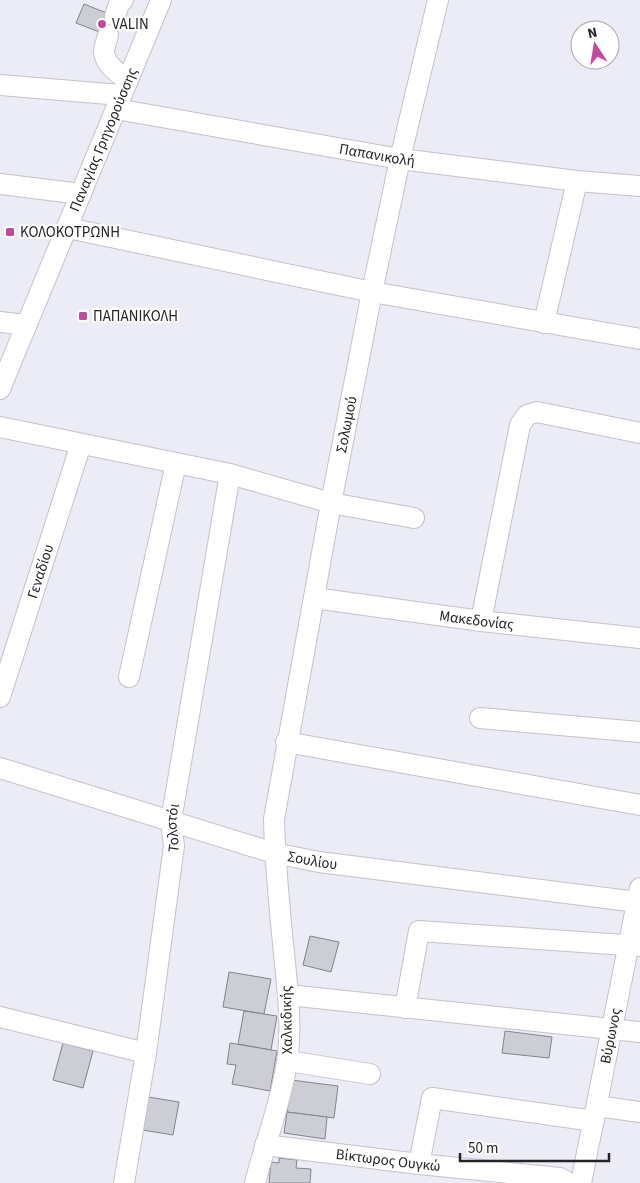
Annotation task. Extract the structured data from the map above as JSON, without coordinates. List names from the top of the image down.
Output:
{
  "streets": {
    "street": [
      "Παναγίας Γρηγορούσσης",
      "Παπανικολή",
      "Σολωμού",
      "Γεναδίου",
      "Μακεδονίας",
      "Τολστόι",
      "Σουλίου",
      "Χαλκιδικής",
      "Βύρωνος",
      "Βίκτωρος Ουγκώ"
    ]
  },
  "crossings": [
    ["Παναγίας Γρηγορούσσης", "Παπανικολή"],
    ["Παπανικολή", "Σολωμού"],
    ["Σολωμού", "Μακεδονίας"],
    ["Σολωμού", "Σουλίου"],
    ["Σολωμού", "Χαλκιδικής"],
    ["Τολστόι", "Σουλίου"],
    ["Σουλίου", "Χαλκιδικής"],
    ["Σουλίου", "Βύρωνος"],
    ["Χαλκιδικής", "Βίκτωρος Ουγκώ"]
  ],
  "places": {
    "other": ["VALIN"],
    "transit": ["ΚΟΛΟΚΟΤΡΩΝΗ", "ΠΑΠΑΝΙΚΟΛΗ"]
  },
  "scale_bar": "50 m",
  "north": "top"
}
